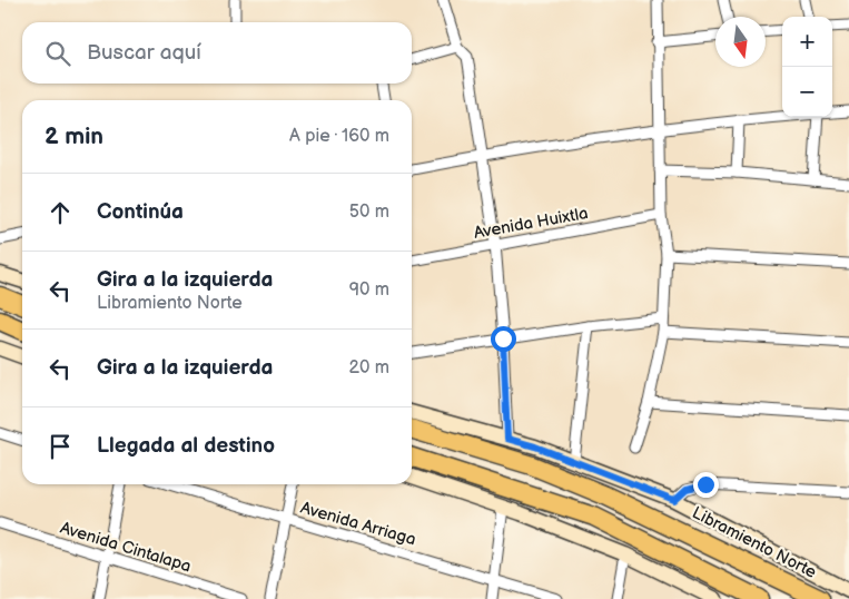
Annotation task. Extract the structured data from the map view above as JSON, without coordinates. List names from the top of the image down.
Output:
{
  "streets": {
    "highway": ["Libramiento Norte"],
    "street": ["Avenida Huixtla", "Avenida Arriaga", "Avenida Cintalapa"]
  },
  "north": "bottom",
  "page": {
    "map_buttons": ["+", "−"],
    "search": "Buscar aquí",
    "heading": ["2 min", "A pie · 160 m"],
    "list": [
      ["Continúa", "50 m"],
      ["Gira a la izquierda", "Libramiento Norte", "90 m"],
      ["Gira a la izquierda", "20 m"],
      "Llegada al destino"
    ]
  }
}
